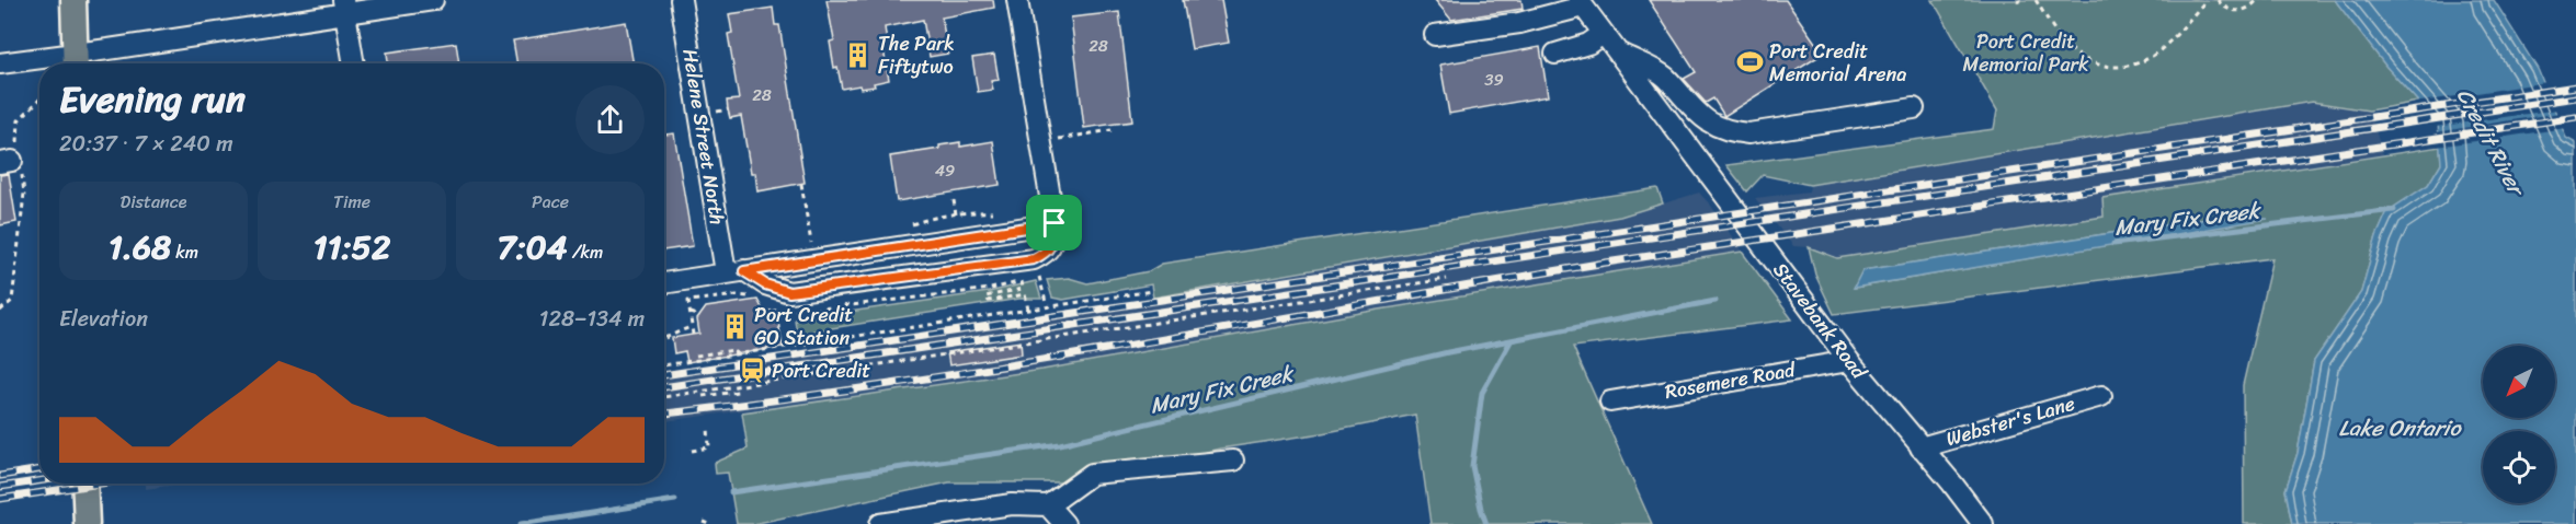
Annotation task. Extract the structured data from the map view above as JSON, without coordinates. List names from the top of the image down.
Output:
{
  "streets": {
    "street": [
      "Helene Street North",
      "Stavebank Road",
      "Rosemere Road",
      "Webster's Lane"
    ]
  },
  "crossings": [
    ["Stavebank Road", "Rosemere Road"],
    ["Stavebank Road", "Webster's Lane"]
  ],
  "water": ["Credit River", "Mary Fix Creek", "Lake Ontario"],
  "parks": ["Port Credit Memorial Park"],
  "places": {
    "building": ["The Park Fiftytwo", "Port Credit GO Station"],
    "sports": ["Port Credit Memorial Arena"],
    "station": ["Port Credit"]
  },
  "house_numbers": [
    "28",
    "39",
    "28",
    "49"
  ],
  "north": "bottom left",
  "page": {
    "heading": ["Evening run", "20:37 · 7 × 240 m"],
    "stats": [
      ["Distance", "1.68 km"],
      ["Time", "11:52"],
      ["Pace", "7:04 /km"]
    ],
    "chart": ["Elevation", "128–134 m"]
  }
}
